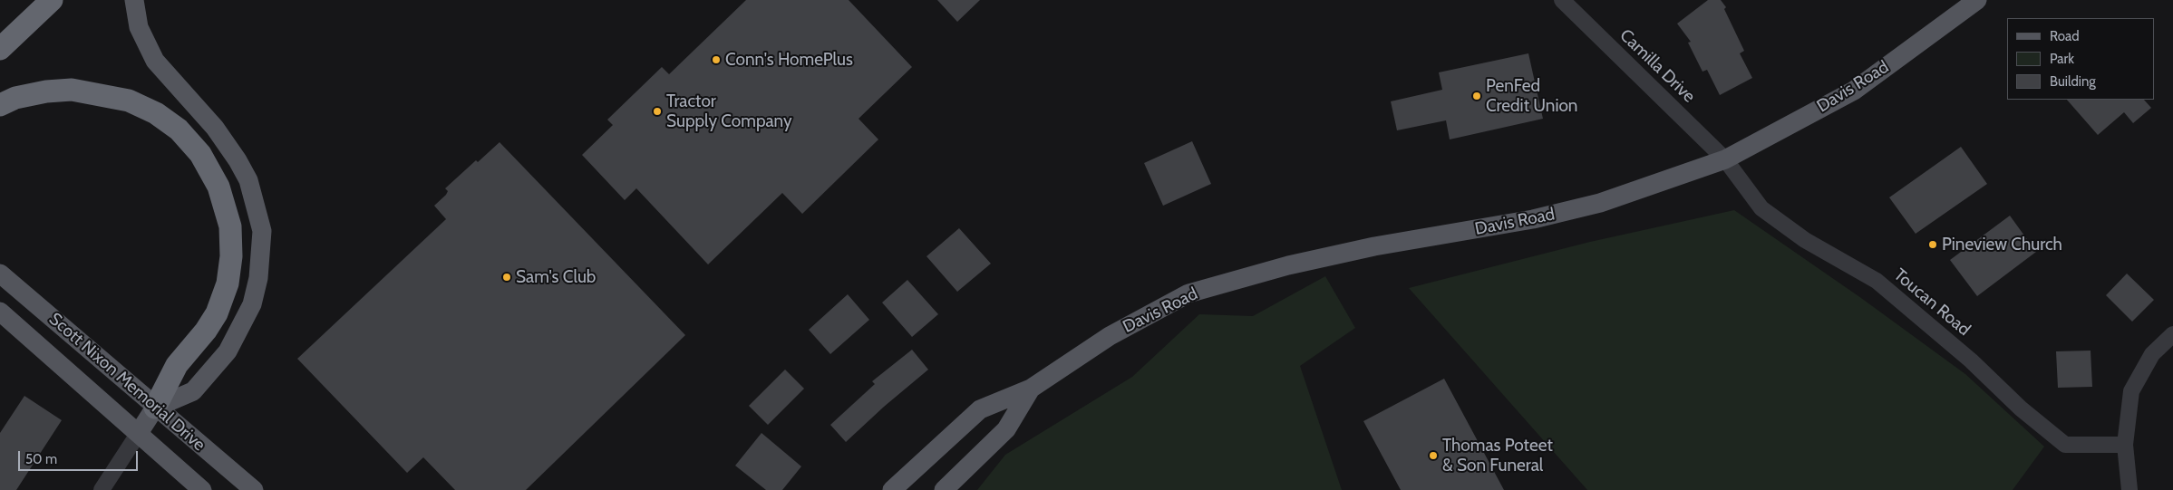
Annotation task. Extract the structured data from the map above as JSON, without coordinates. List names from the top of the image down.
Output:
{
  "streets": {
    "main road": ["Davis Road", "Scott Nixon Memorial Drive"],
    "street": ["Camilla Drive", "Toucan Road"]
  },
  "crossings": [
    ["Camilla Drive", "Davis Road"],
    ["Camilla Drive", "Toucan Road"],
    ["Davis Road", "Toucan Road"]
  ],
  "places": [
    "Conn's HomePlus",
    "PenFed Credit Union",
    "Tractor Supply Company",
    "Pineview Church",
    "Sam's Club",
    "Thomas Poteet & Son Funeral"
  ],
  "legend": ["Road", "Park", "Building"],
  "scale_bar": "50 m"
}
